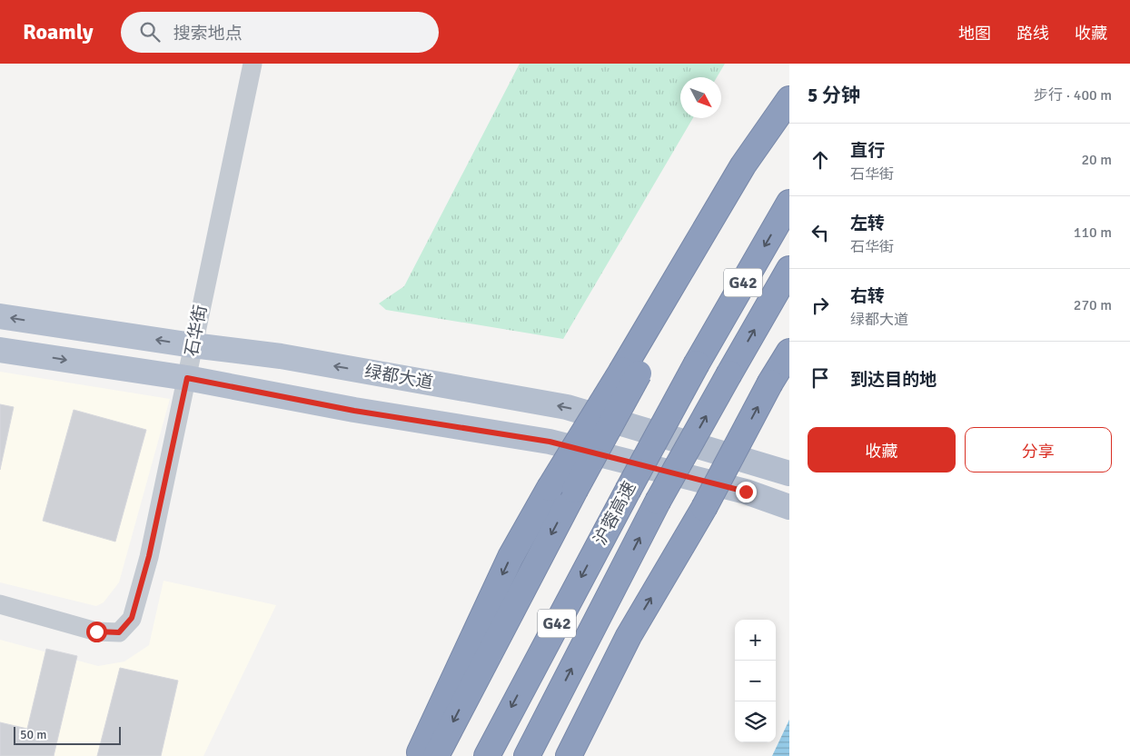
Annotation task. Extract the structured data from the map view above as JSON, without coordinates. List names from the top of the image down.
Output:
{
  "streets": {
    "highway": ["G42", "沪蓉高速"],
    "main road": ["绿都大道"],
    "street": ["石华街"]
  },
  "crossings": [
    ["石华街", "绿都大道"]
  ],
  "scale_bar": "50 m",
  "north": "bottom right",
  "page": {
    "header": "Roamly",
    "search": "搜索地点",
    "nav": ["地图", "路线", "收藏"],
    "heading": ["5 分钟", "步行 · 400 m"],
    "list": [
      ["直行", "石华街", "20 m"],
      ["左转", "石华街", "110 m"],
      ["右转", "绿都大道", "270 m"],
      "到达目的地"
    ],
    "buttons": ["收藏", "分享"],
    "map_buttons": ["+", "−"],
    "scale": "50 m"
  }
}
